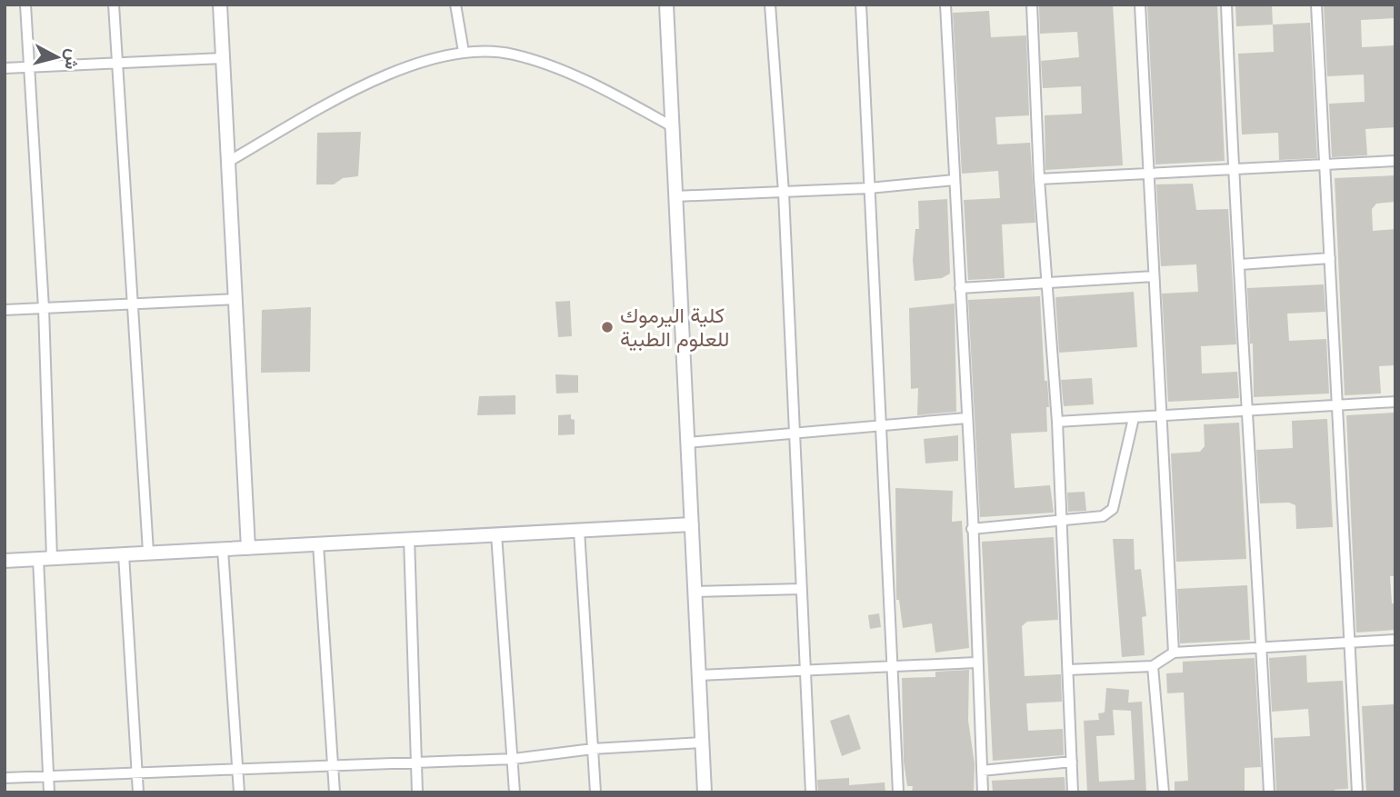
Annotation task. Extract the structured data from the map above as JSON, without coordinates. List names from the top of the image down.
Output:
{
  "places": ["كلية اليرموك للعلوم الطبية"],
  "north": "right"
}
